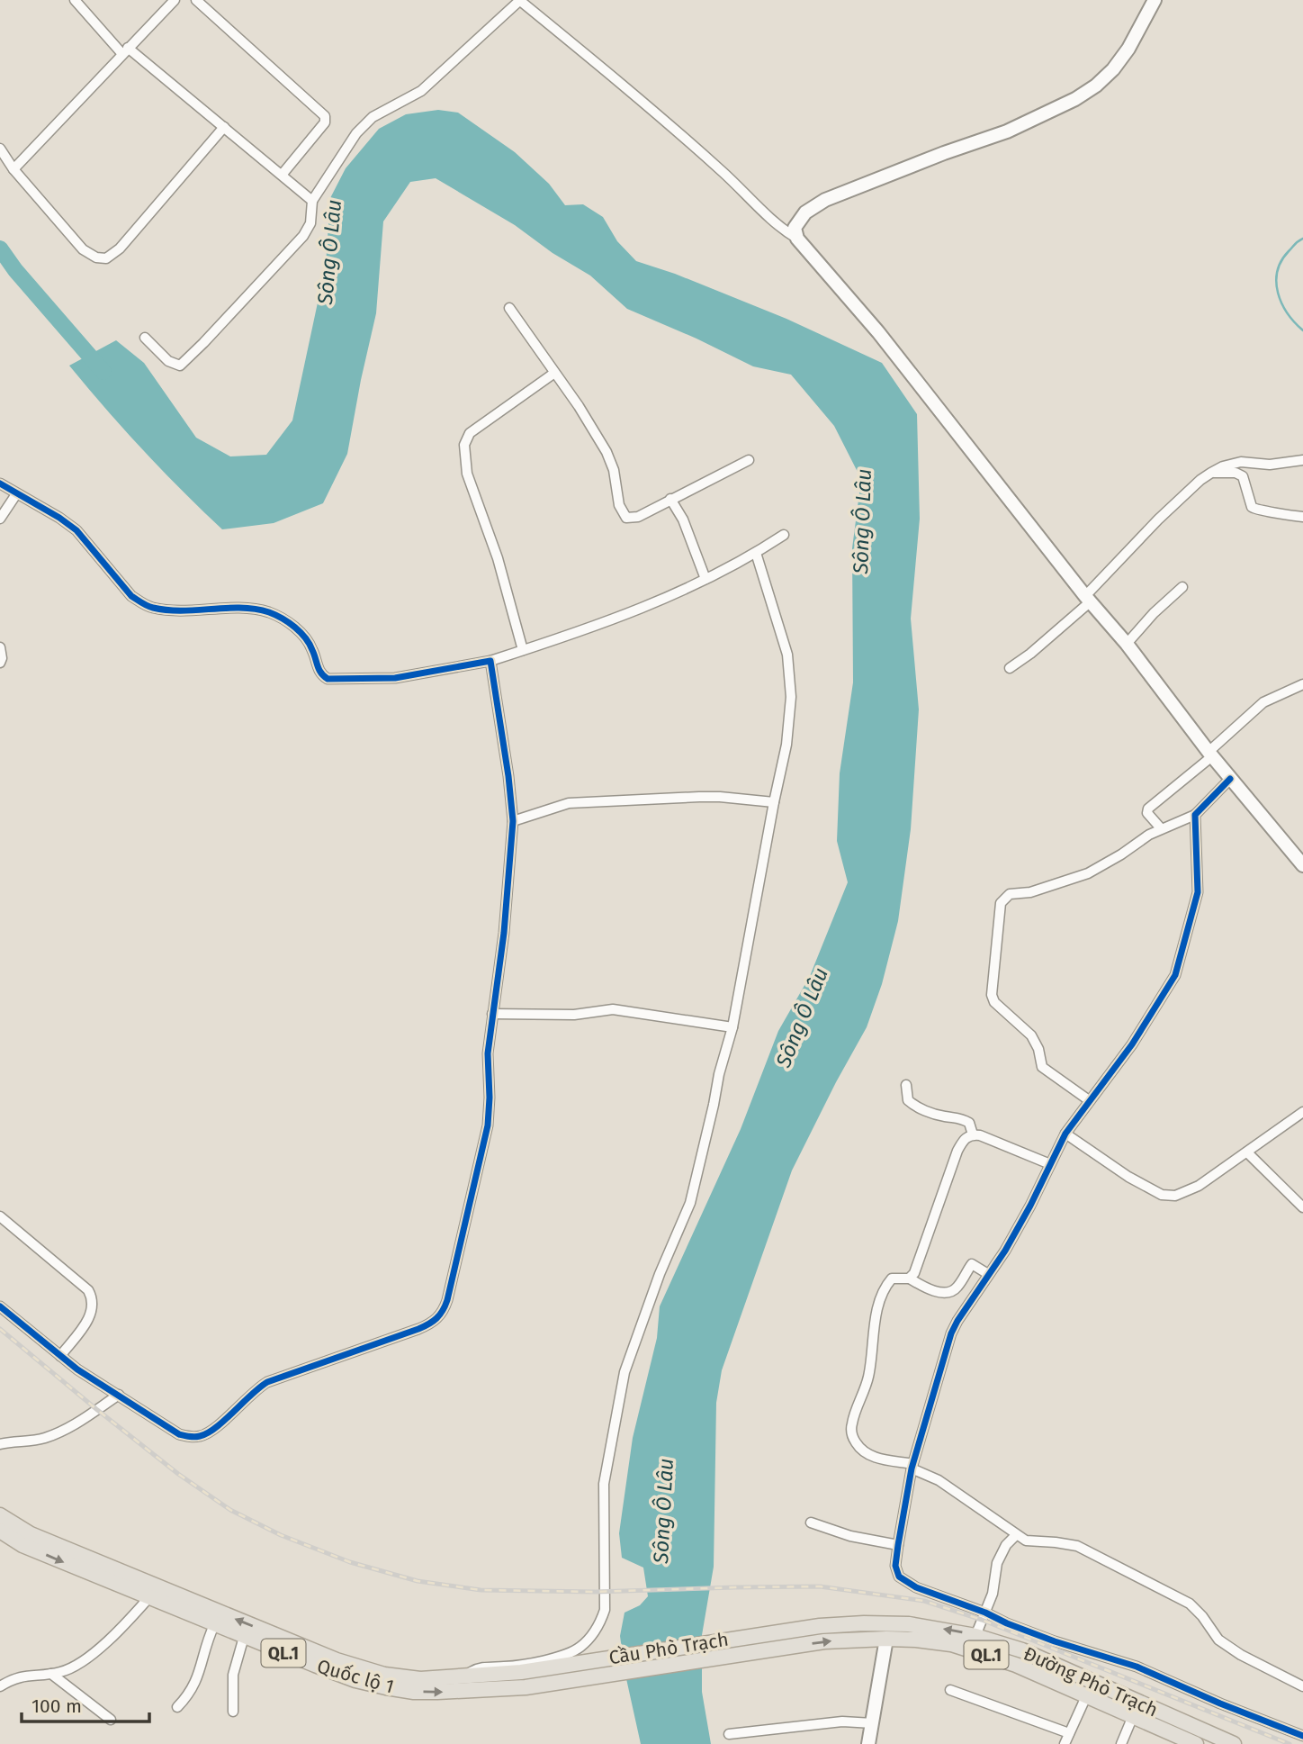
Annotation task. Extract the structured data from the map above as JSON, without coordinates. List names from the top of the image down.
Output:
{
  "streets": {
    "highway": [
      "Cầu Phò Trạch",
      "QL.1",
      "Quốc lộ 1",
      "Đường Phò Trạch"
    ]
  },
  "crossings": [
    ["Cầu Phò Trạch", "Quốc lộ 1"],
    ["Cầu Phò Trạch", "Đường Phò Trạch"]
  ],
  "water": ["Sông Ô Lâu"],
  "scale_bar": "100 m"
}
